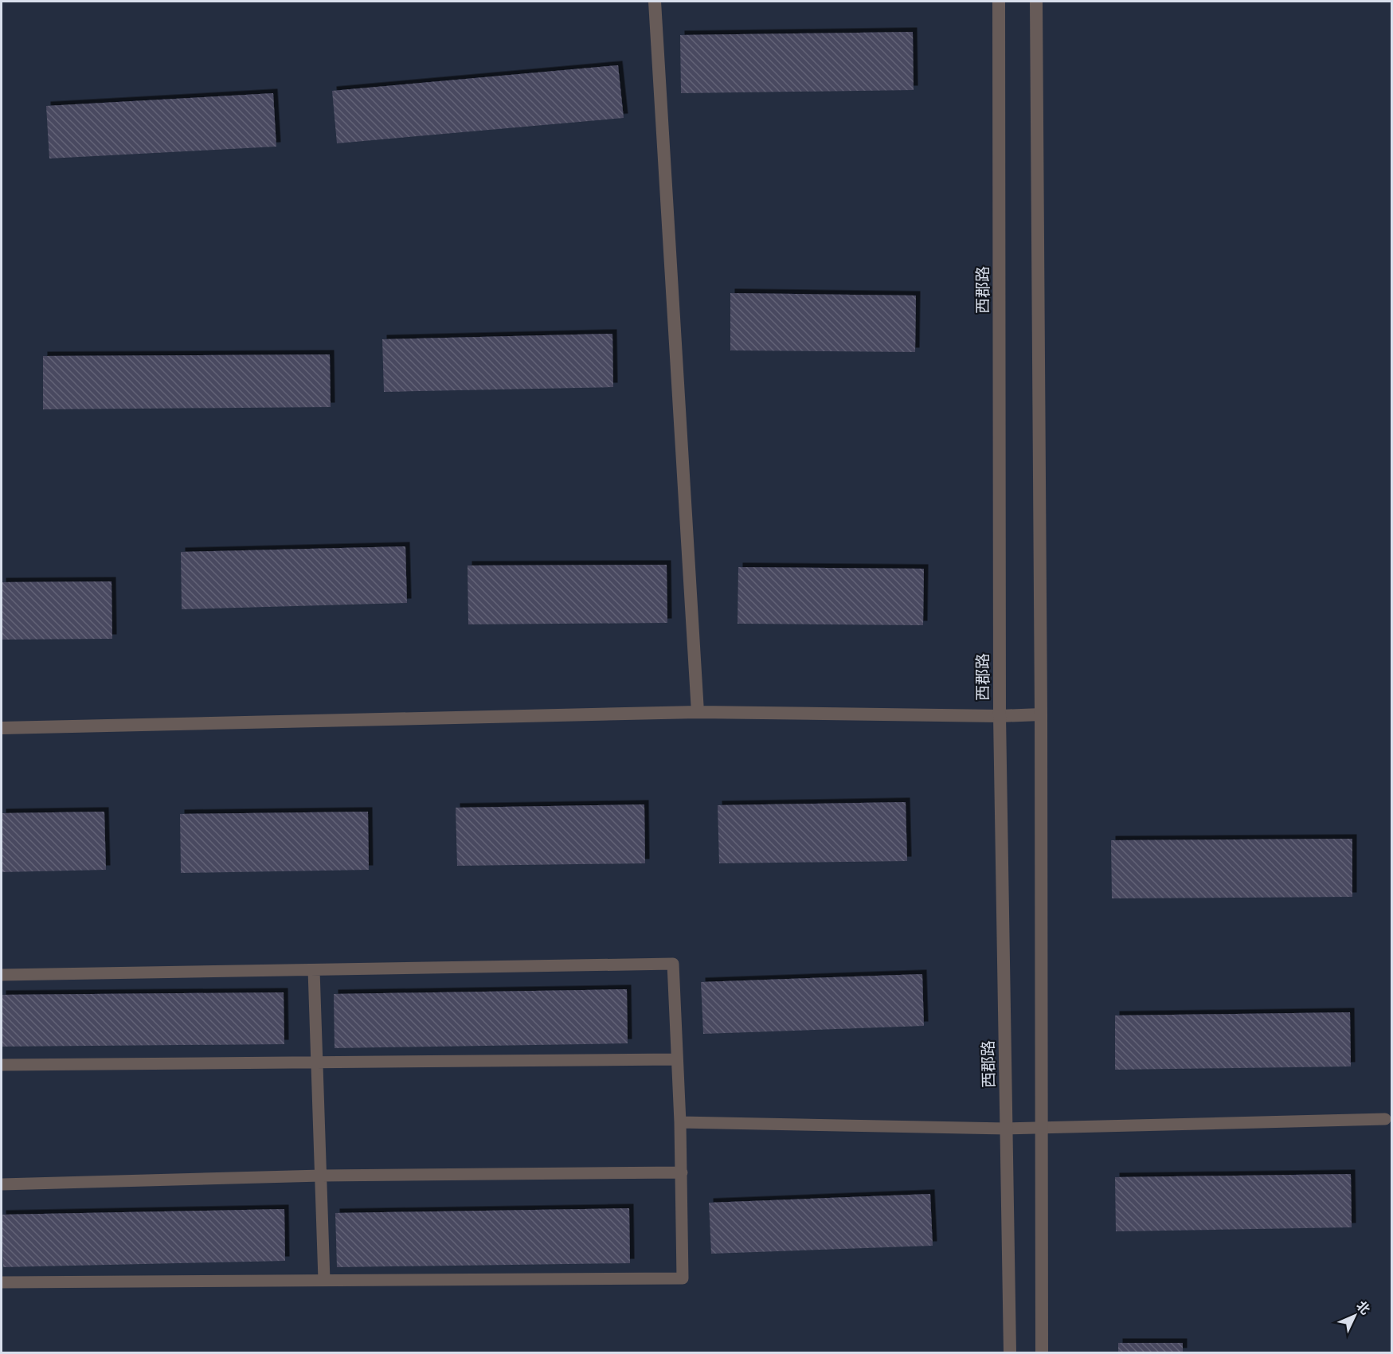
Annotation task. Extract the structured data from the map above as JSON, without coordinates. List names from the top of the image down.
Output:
{
  "streets": {
    "street": ["西郡路"]
  },
  "north": "top right"
}
